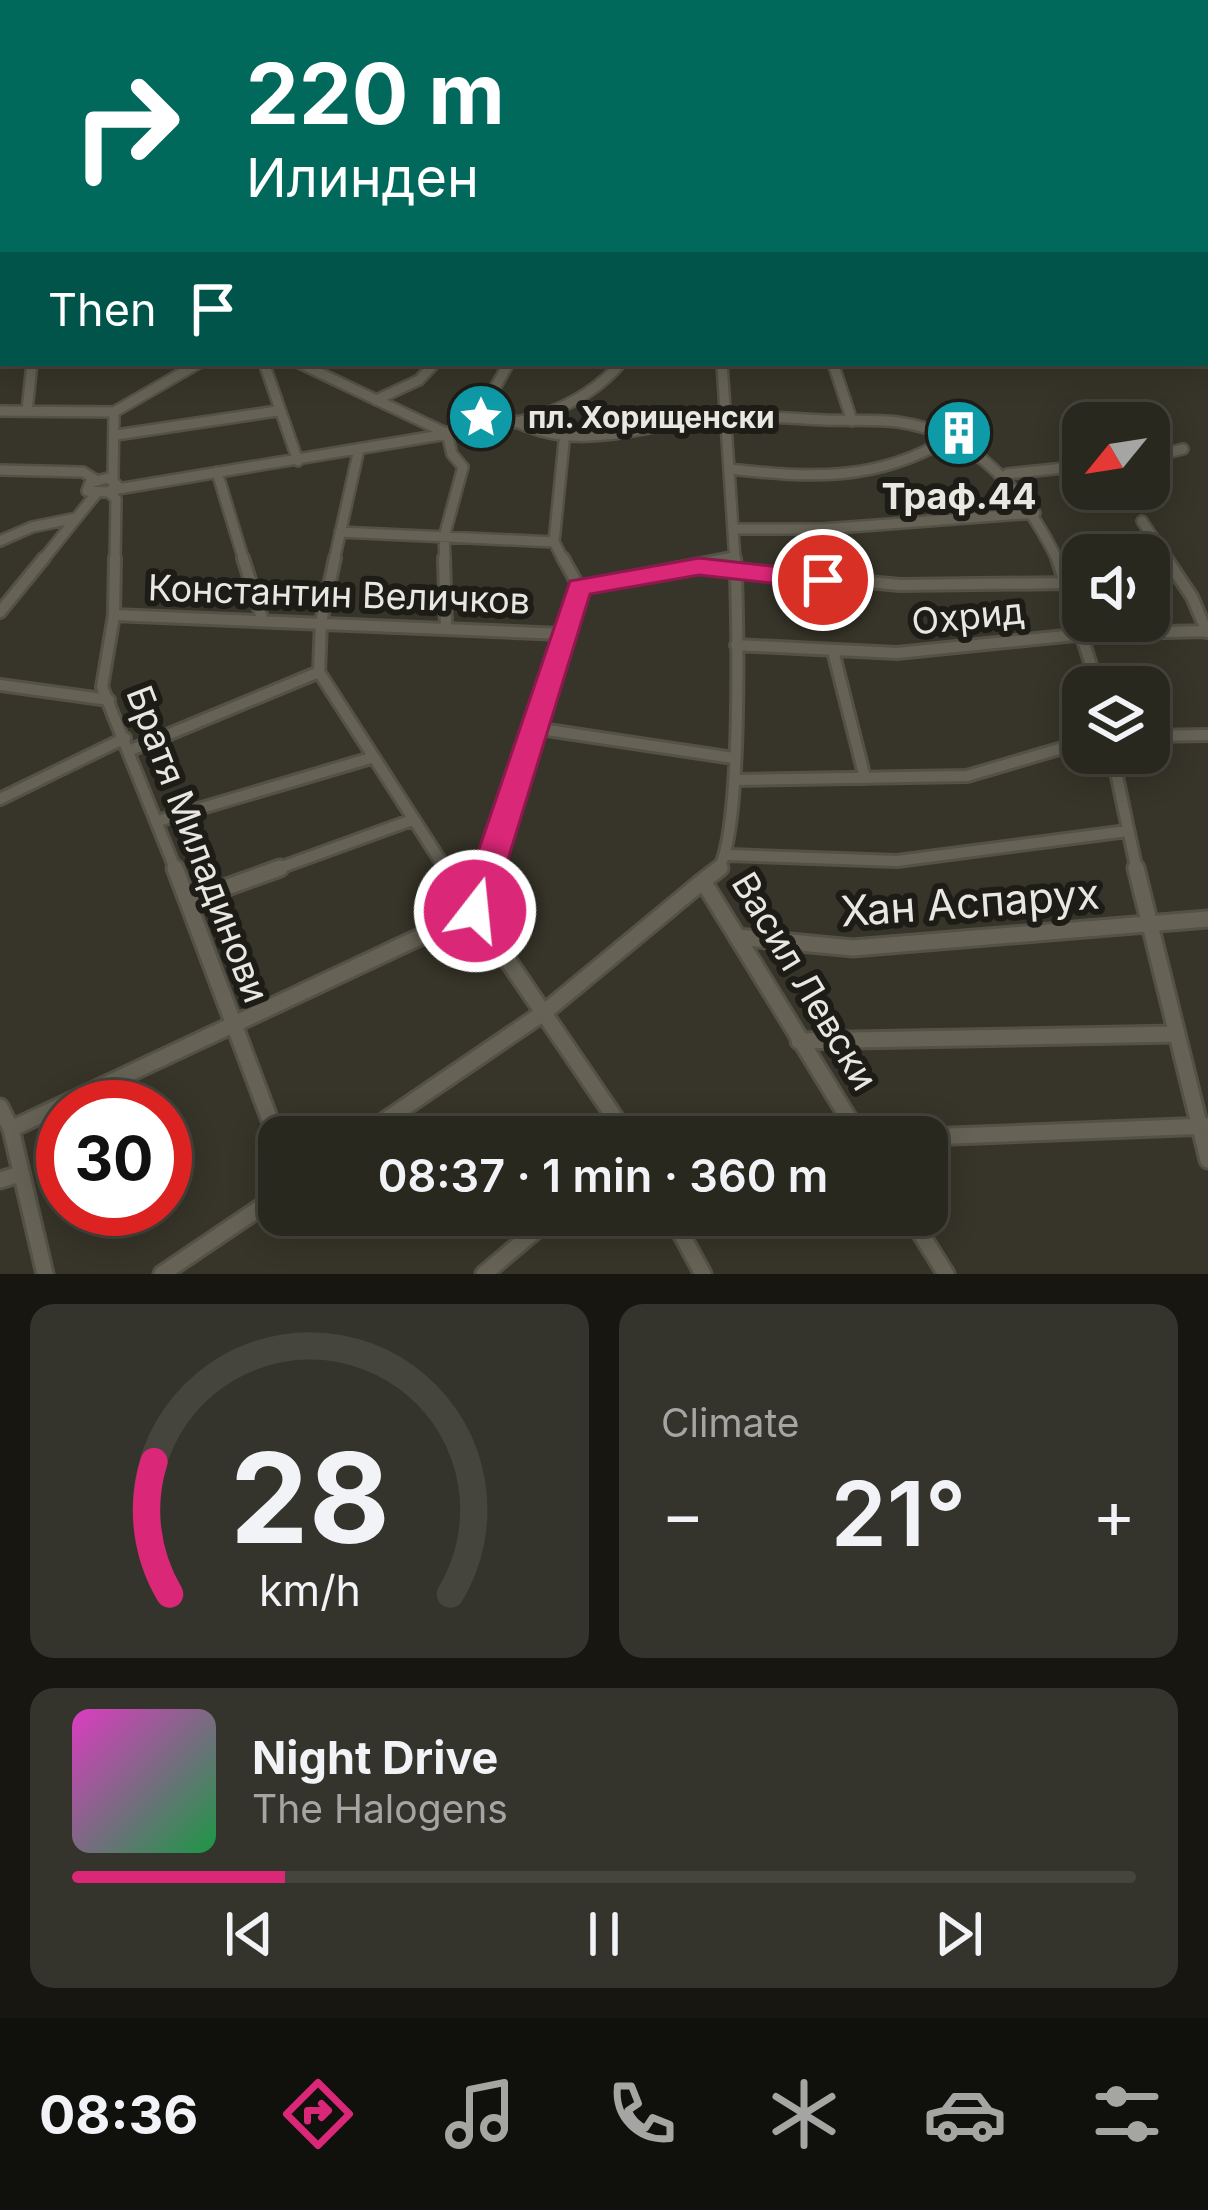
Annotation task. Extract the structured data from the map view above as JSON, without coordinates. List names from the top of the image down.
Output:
{
  "streets": {
    "street": [
      "Константин Величков",
      "Охрид",
      "Братя Миладинови",
      "Хан Аспарух",
      "Васил Левски"
    ]
  },
  "crossings": [
    ["Константин Величков", "Братя Миладинови"],
    ["Охрид", "Васил Левски"],
    ["Хан Аспарух", "Васил Левски"]
  ],
  "places": {
    "place": ["пл. Хорищенски"],
    "building": ["Траф.44"]
  },
  "north": "bottom left",
  "page": {
    "turn": ["220 m", "Илинден"],
    "then": "Then",
    "limit": "30",
    "trip": "08:37 · 1 min · 360 m",
    "tile": "Climate",
    "heat": ["−", "21°", "+"],
    "song": ["Night Drive", "The Halogens"],
    "tabs": "08:36",
    "gauge": ["28", "km/h"]
  }
}
